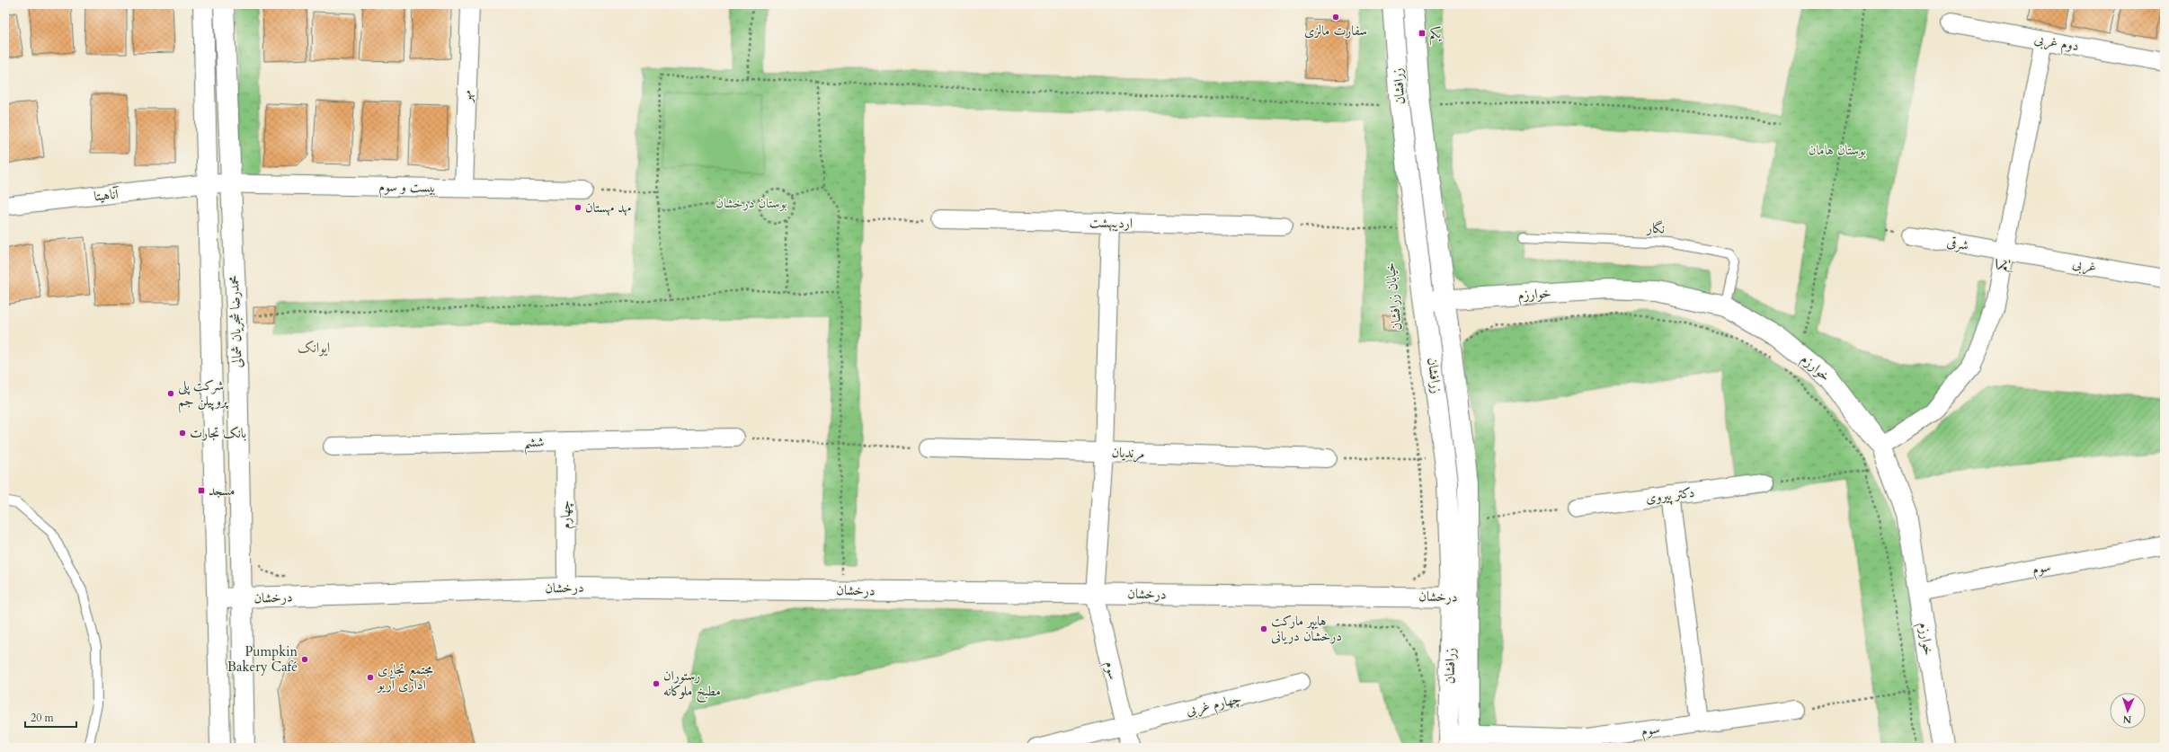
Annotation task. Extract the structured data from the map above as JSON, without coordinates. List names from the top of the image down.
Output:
{
  "streets": {
    "street": [
      "دوم غربی",
      "زرافشان",
      "مهر",
      "بیست و سوم",
      "آناهیتا",
      "اردیبهشت",
      "شرقی",
      "یکم",
      "غربی",
      "خوارزم",
      "محمدرضا شجریان شمالی",
      "ششم",
      "مرنديان",
      "دکتر پیروی",
      "چهارم",
      "سوم",
      "درخشان",
      "چهارم غربی"
    ],
    "lane": ["نگار"],
    "path": ["خیابان زرافشان"]
  },
  "crossings": [
    ["دوم غربی", "یکم"],
    ["زرافشان", "خوارزم"],
    ["زرافشان", "سوم"],
    ["زرافشان", "درخشان"],
    ["مهر", "بیست و سوم"],
    ["بیست و سوم", "آناهیتا"],
    ["بیست و سوم", "محمدرضا شجریان شمالی"],
    ["آناهیتا", "محمدرضا شجریان شمالی"],
    ["اردیبهشت", "سوم"],
    ["نگار", "خوارزم"],
    ["شرقی", "یکم"],
    ["شرقی", "غربی"],
    ["یکم", "غربی"],
    ["یکم", "خوارزم"],
    ["خوارزم", "سوم"],
    ["محمدرضا شجریان شمالی", "درخشان"],
    ["ششم", "چهارم"],
    ["مرنديان", "سوم"],
    ["چهارم", "درخشان"],
    ["سوم", "درخشان"],
    ["سوم", "چهارم غربی"]
  ],
  "districts": ["ایوانک"],
  "parks": ["بوستان هامان", "بوستان درخشان"],
  "places": {
    "other": [
      "سفارت مالزی",
      "مهد مهستان",
      "شرکت پلی پروپیلن جم",
      "بانک تجارت",
      "هایپر مارکت درخشان دریانی",
      "Pumpkin Bakery Café",
      "مجتمع تجاری اداری آريو",
      "رستوران مطبخ ملوکانه"
    ],
    "transit": ["یکم", "مسجد"]
  },
  "scale_bar": "20 m",
  "north": "bottom"
}
